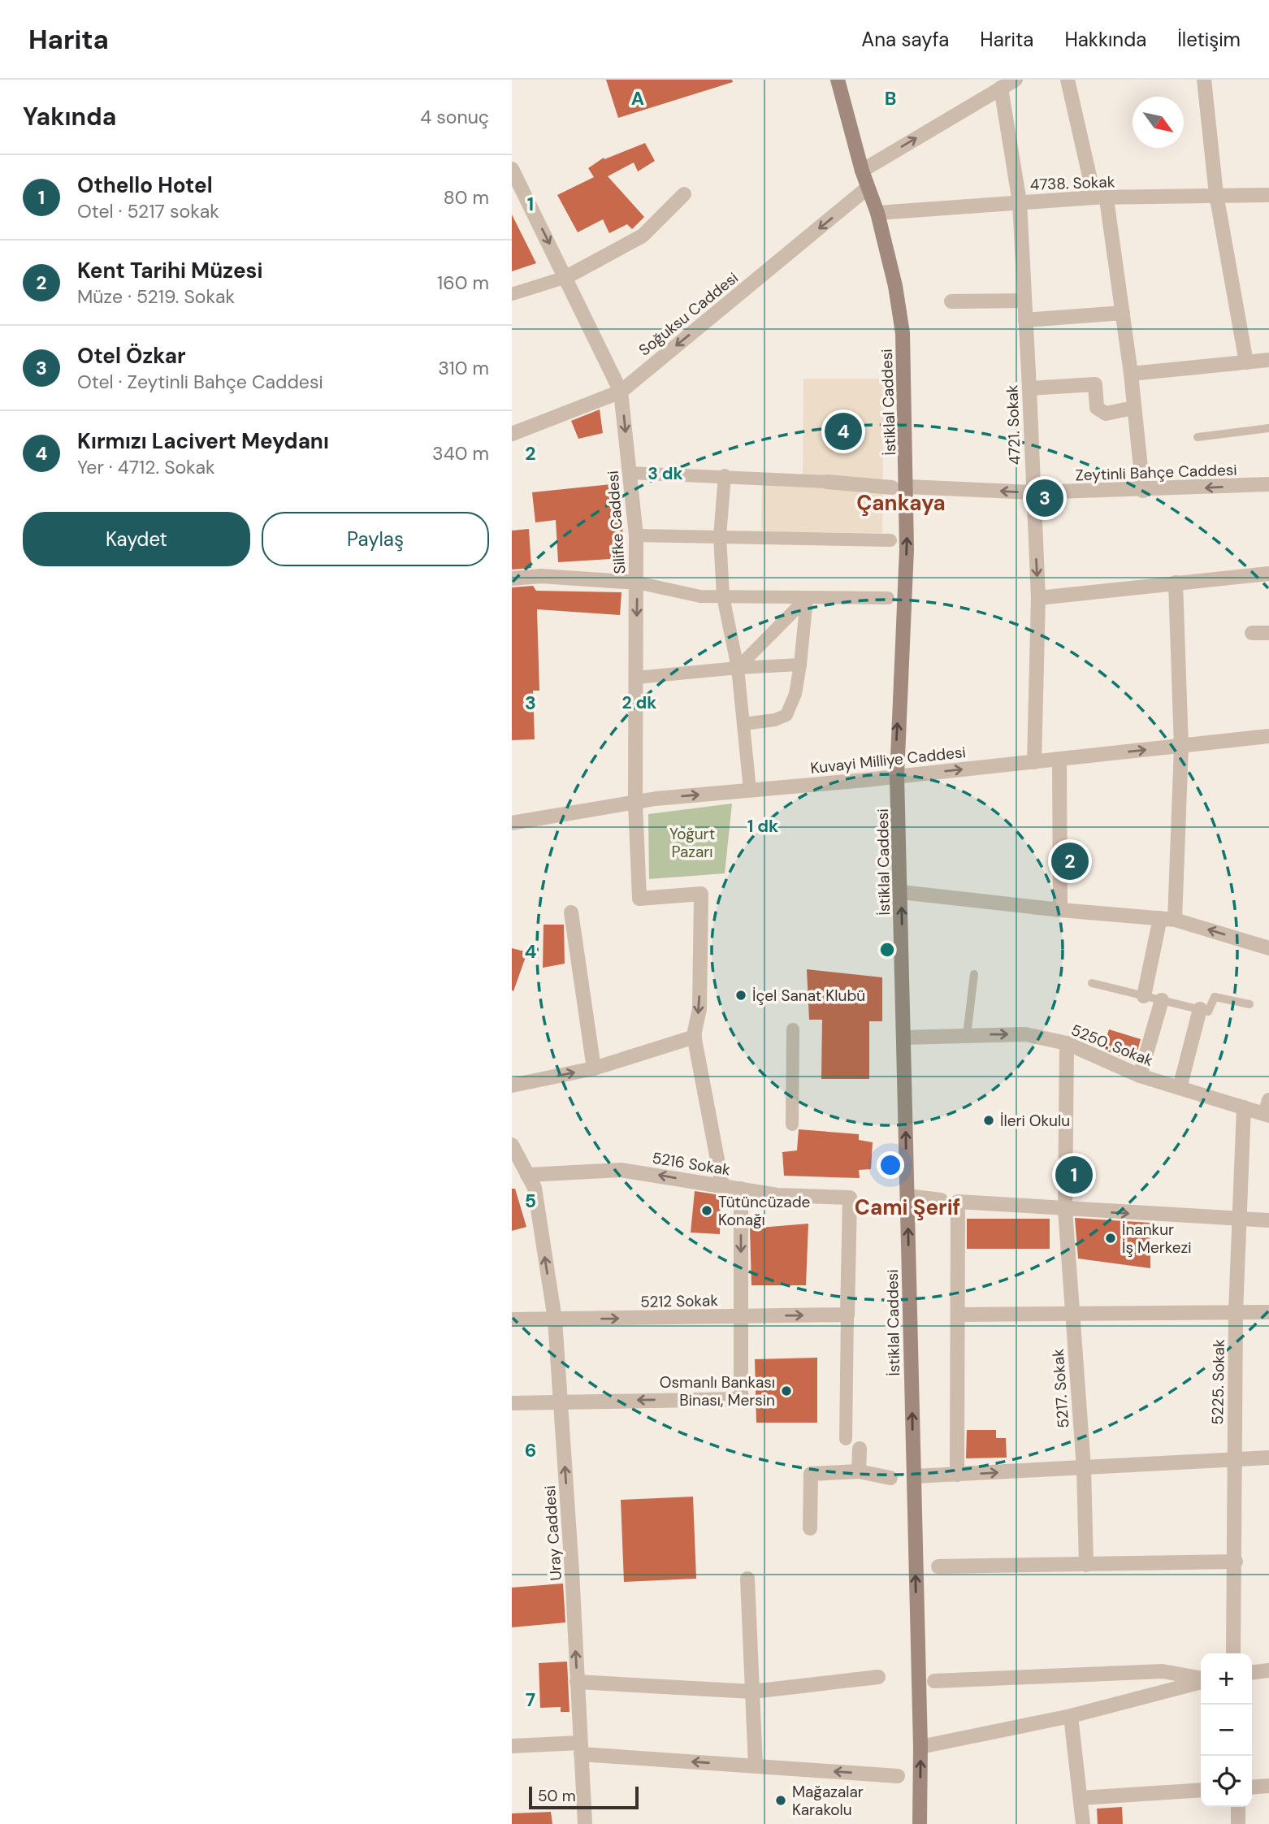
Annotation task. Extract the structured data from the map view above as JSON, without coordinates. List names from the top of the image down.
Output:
{
  "streets": {
    "main road": ["İstiklal Caddesi"],
    "street": [
      "4738. Sokak",
      "Soğuksu Caddesi",
      "4721. Sokak",
      "Zeytinli Bahçe Caddesi",
      "Silifke Caddesi",
      "Kuvayi Milliye Caddesi",
      "5250. Sokak",
      "5216 Sokak",
      "5212 Sokak",
      "5225. Sokak",
      "5217. Sokak",
      "Uray Caddesi"
    ]
  },
  "crossings": [
    ["4738. Sokak", "İstiklal Caddesi"],
    ["4738. Sokak", "4721. Sokak"],
    ["Soğuksu Caddesi", "İstiklal Caddesi"],
    ["Soğuksu Caddesi", "Silifke Caddesi"],
    ["İstiklal Caddesi", "Zeytinli Bahçe Caddesi"],
    ["İstiklal Caddesi", "Kuvayi Milliye Caddesi"],
    ["İstiklal Caddesi", "5250. Sokak"],
    ["4721. Sokak", "Zeytinli Bahçe Caddesi"],
    ["4721. Sokak", "Kuvayi Milliye Caddesi"],
    ["Silifke Caddesi", "Kuvayi Milliye Caddesi"],
    ["5250. Sokak", "5225. Sokak"],
    ["5250. Sokak", "5217. Sokak"],
    ["5216 Sokak", "5212 Sokak"],
    ["5216 Sokak", "Uray Caddesi"],
    ["5212 Sokak", "Uray Caddesi"]
  ],
  "one_way": ["İstiklal Caddesi", "5212 Sokak", "Uray Caddesi"],
  "districts": ["Çankaya", "Cami Şerif"],
  "parks": ["Yoğurt Pazarı"],
  "places": [
    "İçel Sanat Klubü",
    "İleri Okulu",
    "Tütüncüzade Konağı",
    "İnankur İş Merkezi",
    "Osmanlı Bankası Binası, Mersin",
    "Mağazalar Karakolu"
  ],
  "scale_bar": "50 m",
  "north": "bottom right",
  "page": {
    "header": "Harita",
    "nav": [
      "Ana sayfa",
      "Harita",
      "Hakkında",
      "İletişim"
    ],
    "heading": ["Yakında", "4 sonuç"],
    "list": [
      {
        "mark": "1",
        "name": "Othello Hotel",
        "note": "Otel · 5217 sokak",
        "value": "80 m"
      },
      {
        "mark": "2",
        "name": "Kent Tarihi Müzesi",
        "note": "Müze · 5219. Sokak",
        "value": "160 m"
      },
      {
        "mark": "3",
        "name": "Otel Özkar",
        "note": "Otel · Zeytinli Bahçe Caddesi",
        "value": "310 m"
      },
      {
        "mark": "4",
        "name": "Kırmızı Lacivert Meydanı",
        "note": "Yer · 4712. Sokak",
        "value": "340 m"
      }
    ],
    "pins": [
      "4",
      "3",
      "2",
      "1"
    ],
    "buttons": ["Kaydet", "Paylaş"],
    "map_buttons": ["+", "−"],
    "scale": "50 m"
  },
  "grid": {
    "columns": ["A", "B"],
    "rows": [
      "1",
      "2",
      "3",
      "4",
      "5",
      "6",
      "7"
    ]
  },
  "rings": ["3 dk", "2 dk", "1 dk"]
}
